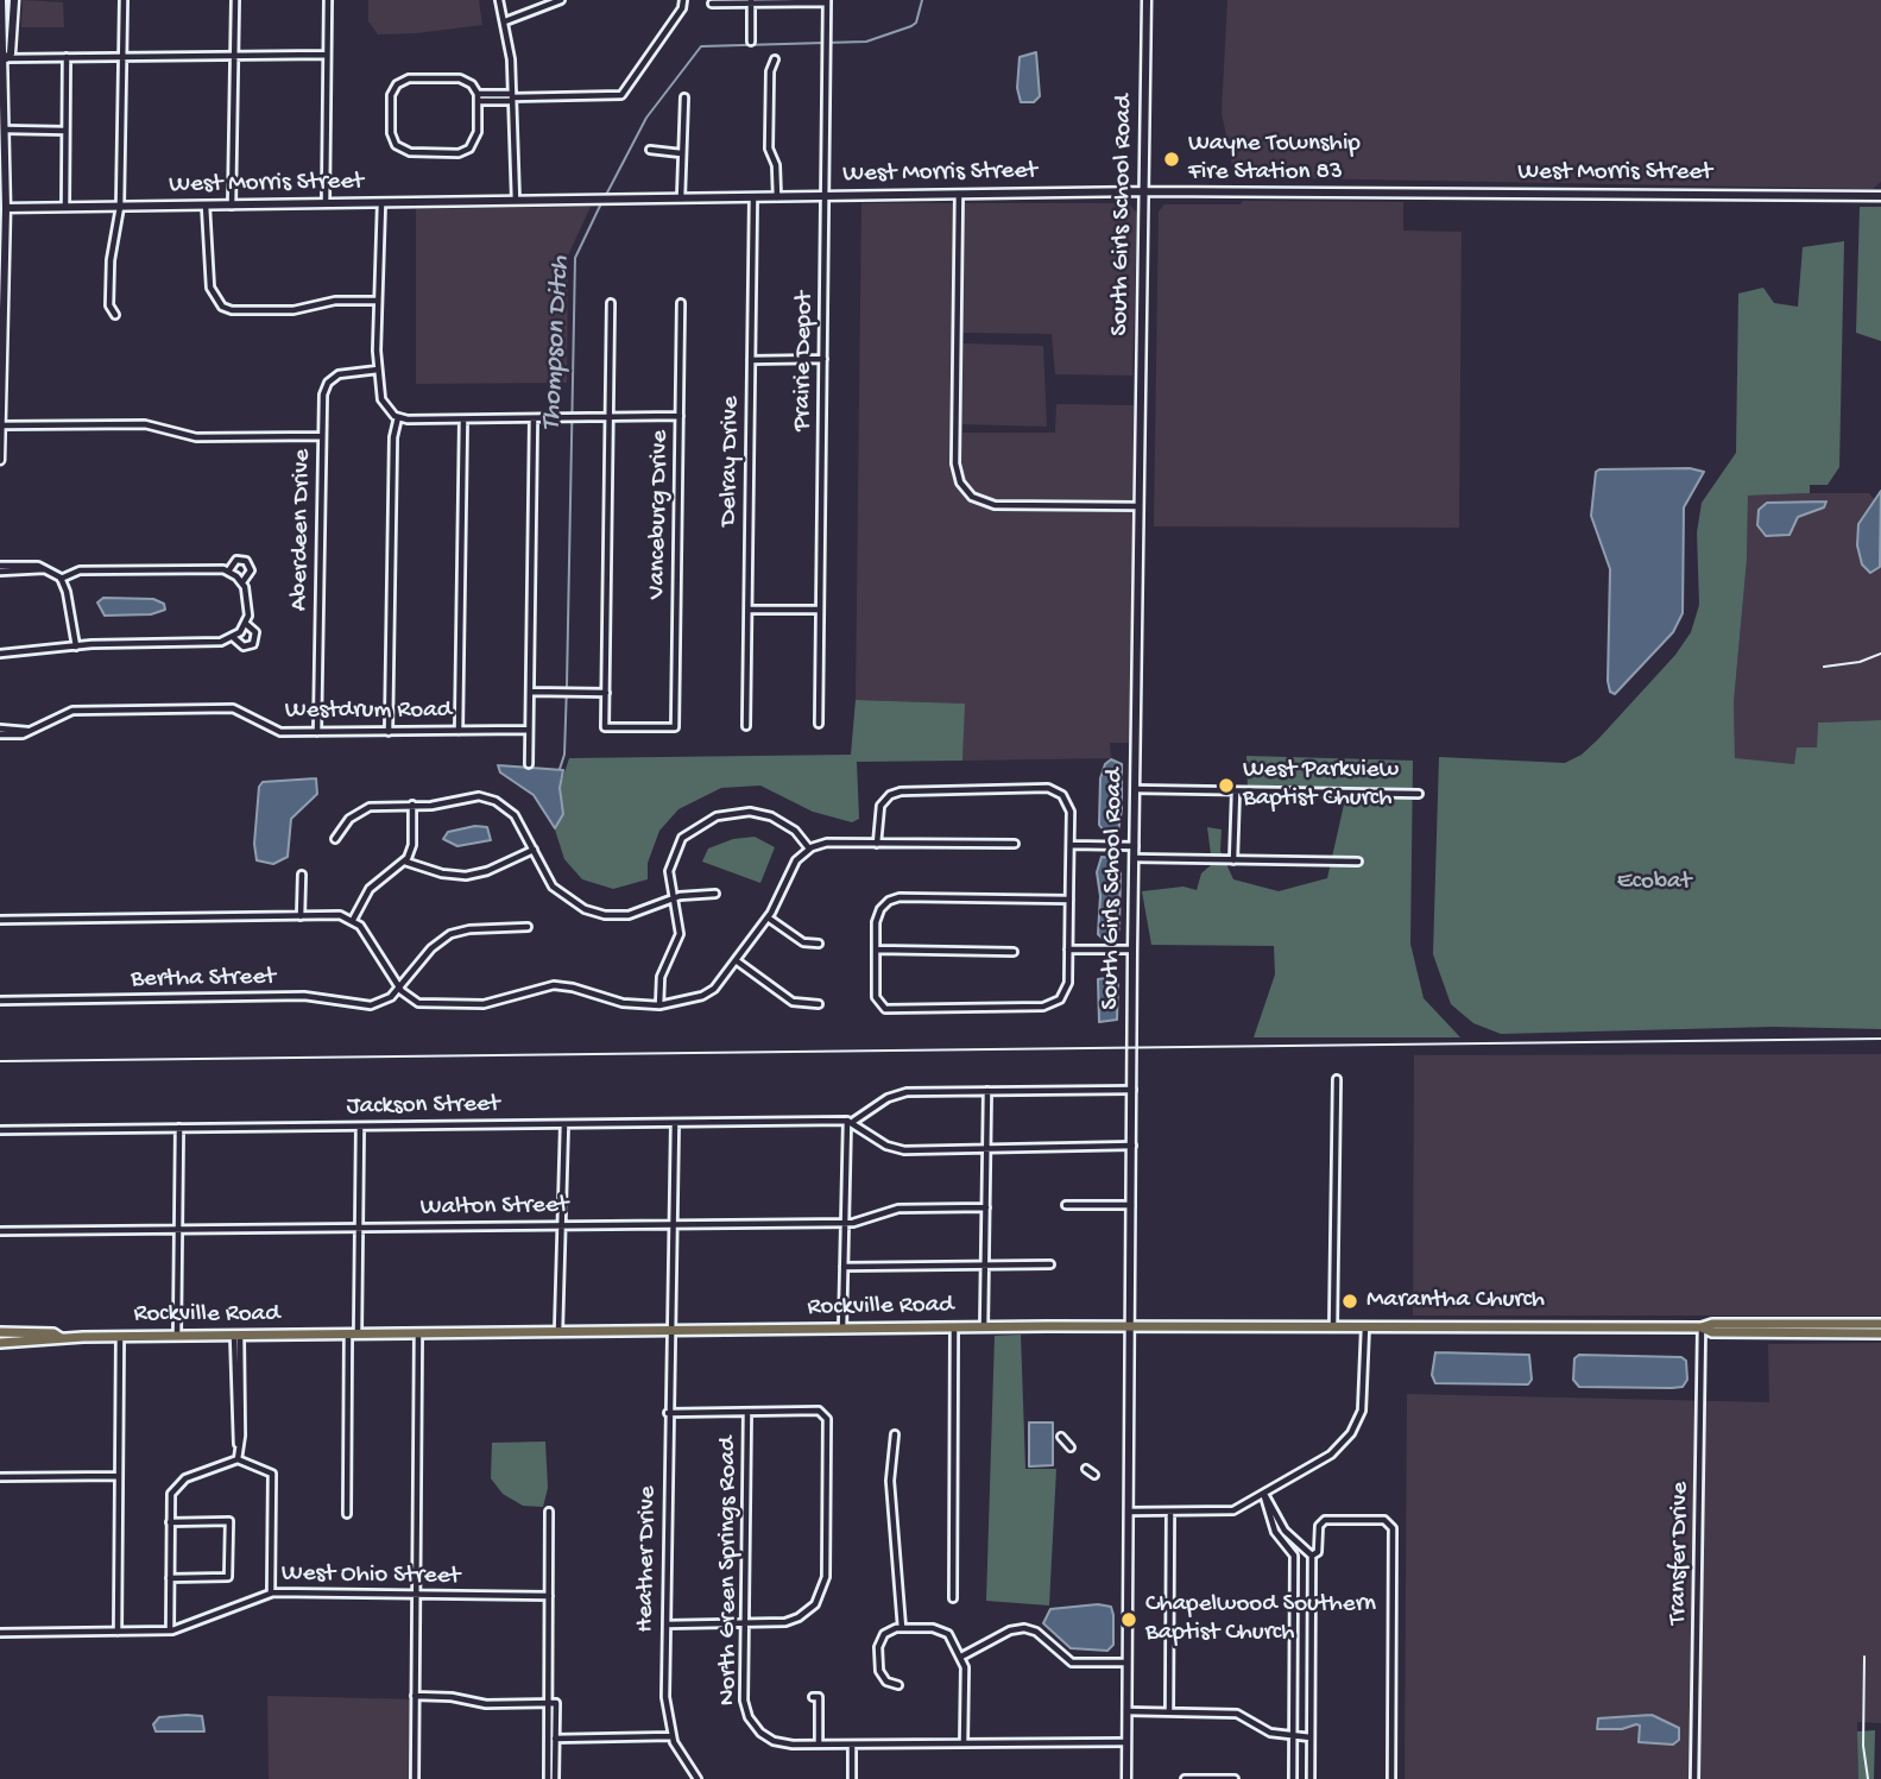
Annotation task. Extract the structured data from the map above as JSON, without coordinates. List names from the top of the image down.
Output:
{
  "streets": {
    "main road": ["Rockville Road"],
    "street": [
      "West Morris Street",
      "South Girls School Road",
      "Prairie Depot",
      "Delray Drive",
      "Vanceburg Drive",
      "Aberdeen Drive",
      "Westdrum Road",
      "Bertha Street",
      "Jackson Street",
      "Walton Street",
      "Transfer Drive",
      "Heather Drive",
      "North Green Springs Road",
      "West Ohio Street"
    ]
  },
  "crossings": [
    ["West Morris Street", "South Girls School Road"],
    ["West Morris Street", "Prairie Depot"],
    ["West Morris Street", "Delray Drive"],
    ["South Girls School Road", "Rockville Road"],
    ["South Girls School Road", "North Green Springs Road"],
    ["Aberdeen Drive", "Westdrum Road"],
    ["Jackson Street", "Heather Drive"],
    ["Walton Street", "Heather Drive"],
    ["Rockville Road", "Transfer Drive"],
    ["Rockville Road", "Heather Drive"]
  ],
  "water": ["Thompson Ditch"],
  "parks": ["Ecobat"],
  "places": [
    "Wayne Township Fire Station 83",
    "West Parkview Baptist Church",
    "Marantha Church",
    "Chapelwood Southern Baptist Church"
  ]
}
